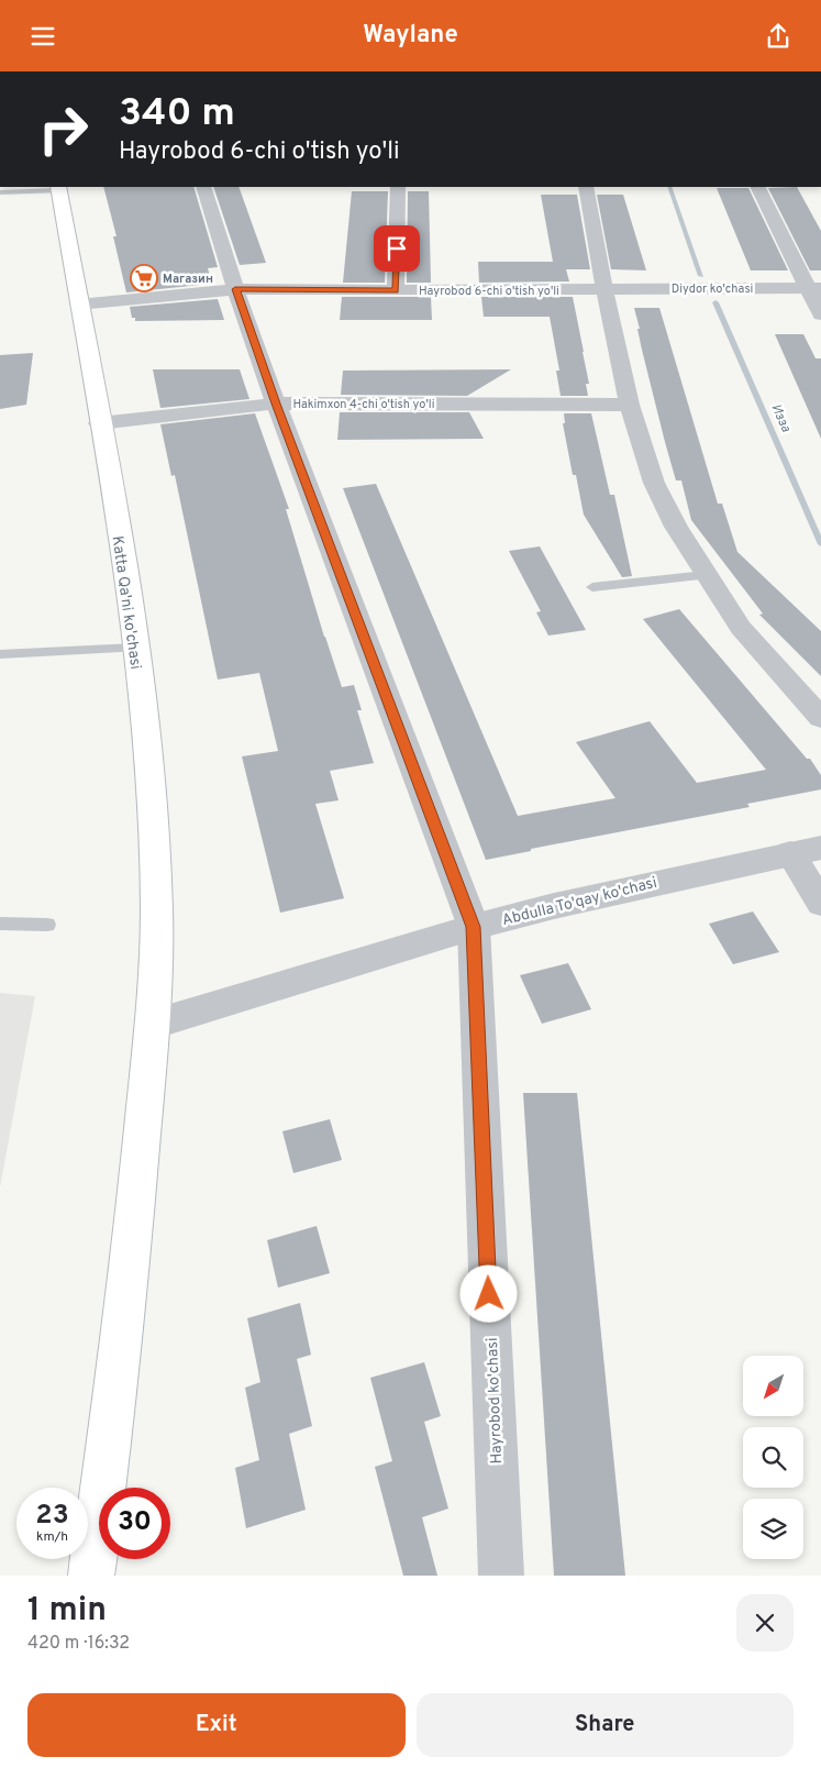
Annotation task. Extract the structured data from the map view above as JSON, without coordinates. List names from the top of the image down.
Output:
{
  "streets": {
    "main road": ["Katta Qa'ni ko'chasi"],
    "street": [
      "Diydor ko'chasi",
      "Hayrobod 6-chi o'tish yo'li",
      "Hakimxon 4-chi o'tish yo'li",
      "Abdulla To'qay ko'chasi",
      "Hayrobod ko'chasi"
    ]
  },
  "crossings": [
    ["Diydor ko'chasi", "Hayrobod 6-chi o'tish yo'li"],
    ["Hayrobod 6-chi o'tish yo'li", "Katta Qa'ni ko'chasi"],
    ["Hayrobod 6-chi o'tish yo'li", "Hayrobod ko'chasi"],
    ["Hakimxon 4-chi o'tish yo'li", "Katta Qa'ni ko'chasi"],
    ["Hakimxon 4-chi o'tish yo'li", "Hayrobod ko'chasi"],
    ["Katta Qa'ni ko'chasi", "Abdulla To'qay ko'chasi"],
    ["Abdulla To'qay ko'chasi", "Hayrobod ko'chasi"]
  ],
  "water": ["Изза"],
  "places": {
    "supermarket": ["Магазин"]
  },
  "north": "bottom left",
  "page": {
    "header": "Waylane",
    "turn": ["340 m", "Hayrobod 6-chi o'tish yo'li"],
    "speed": "23 km/h",
    "limit": "30",
    "heading": ["1 min", "420 m · 16:32"],
    "buttons": ["Exit", "Share"]
  }
}
